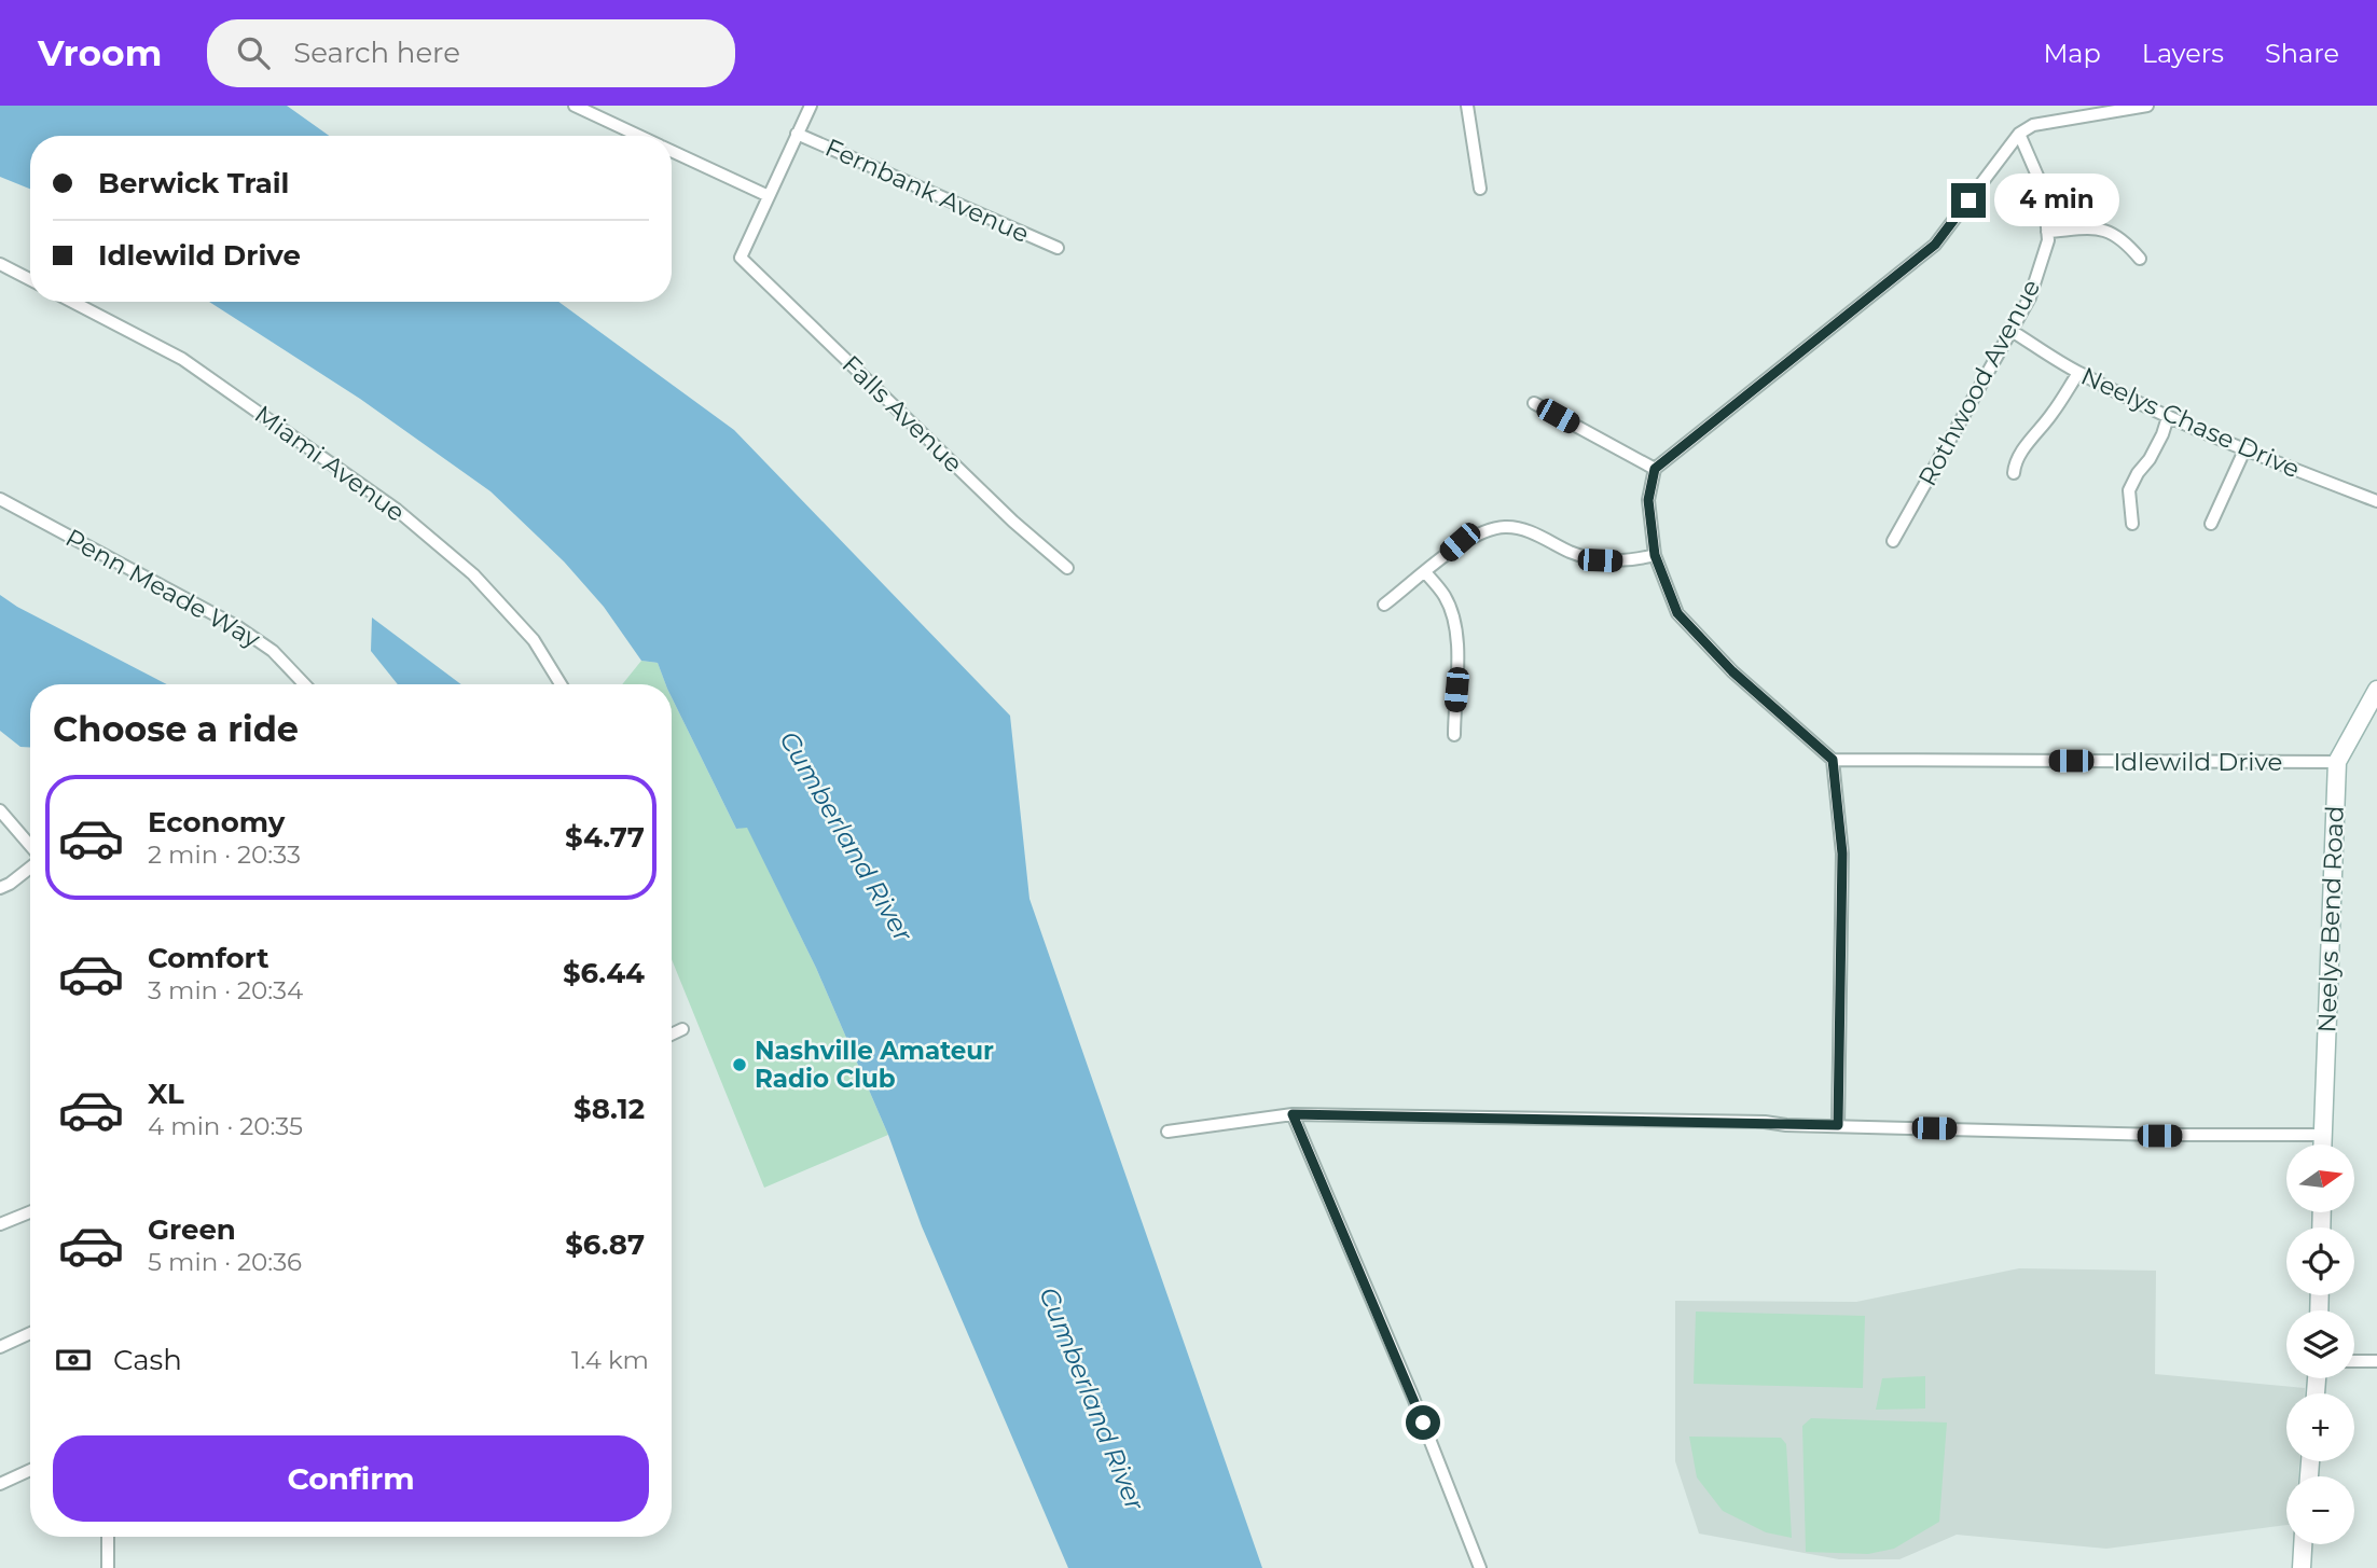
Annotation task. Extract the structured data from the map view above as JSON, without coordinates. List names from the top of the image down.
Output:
{
  "streets": {
    "main road": ["Neelys Bend Road"],
    "street": [
      "Fernbank Avenue",
      "Rothwood Avenue",
      "Falls Avenue",
      "Neelys Chase Drive",
      "Miami Avenue",
      "Penn Meade Way",
      "Idlewild Drive"
    ]
  },
  "crossings": [
    ["Rothwood Avenue", "Neelys Chase Drive"],
    ["Idlewild Drive", "Neelys Bend Road"]
  ],
  "water": ["Cumberland River"],
  "places": ["Nashville Amateur Radio Club"],
  "north": "right",
  "page": {
    "header": "Vroom",
    "search": "Search here",
    "nav": ["Map", "Layers", "Share"],
    "banner": ["Berwick Trail", "Idlewild Drive"],
    "bubble": "4 min",
    "heading": "Choose a ride",
    "list": [
      {
        "name": "Economy",
        "note": "2 min · 20:33",
        "value": "$4.77"
      },
      {
        "name": "Comfort",
        "note": "3 min · 20:34",
        "value": "$6.44"
      },
      {
        "name": "XL",
        "note": "4 min · 20:35",
        "value": "$8.12"
      },
      {
        "name": "Green",
        "note": "5 min · 20:36",
        "value": "$6.87"
      }
    ],
    "map_buttons": ["+", "−"],
    "pay": ["Cash", "1.4 km"],
    "buttons": "Confirm"
  }
}
